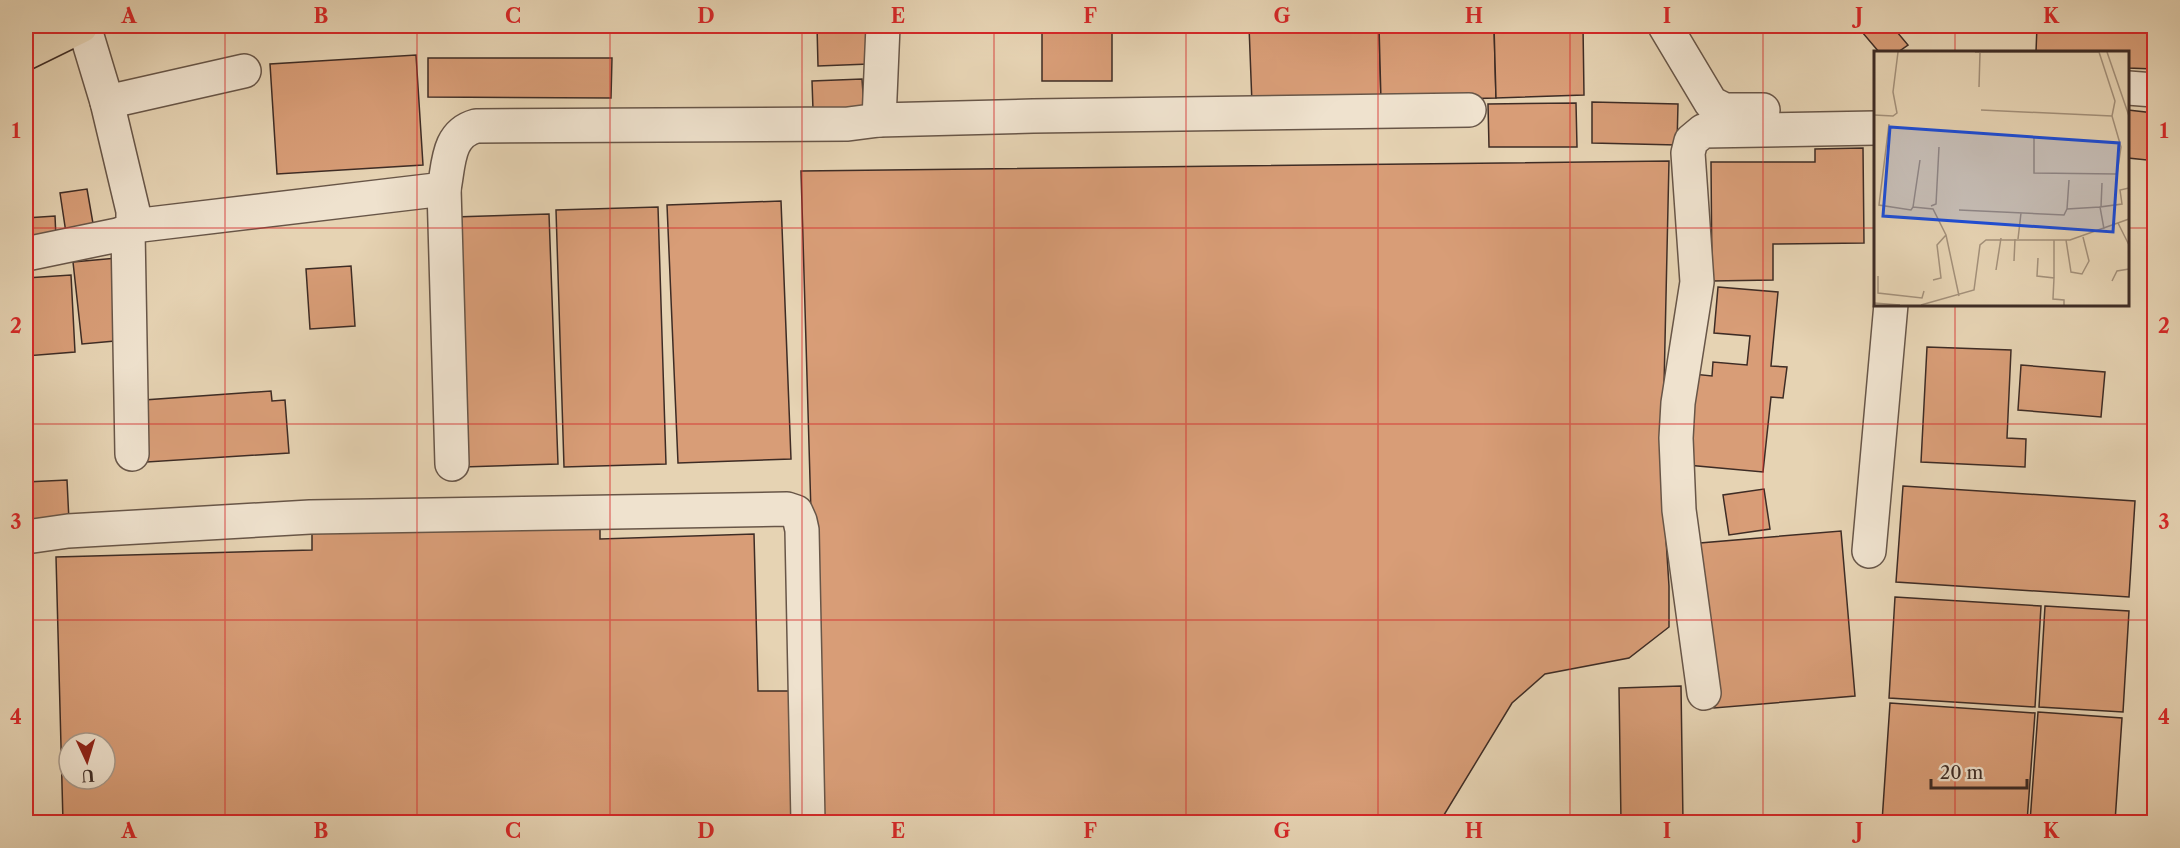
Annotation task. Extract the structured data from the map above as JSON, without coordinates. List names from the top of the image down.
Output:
{
  "scale_bar": "20 m",
  "north": "bottom",
  "grid": {
    "columns": [
      "A",
      "B",
      "C",
      "D",
      "E",
      "F",
      "G",
      "H",
      "I",
      "J",
      "K"
    ],
    "rows": [
      "1",
      "2",
      "3",
      "4"
    ]
  }
}
